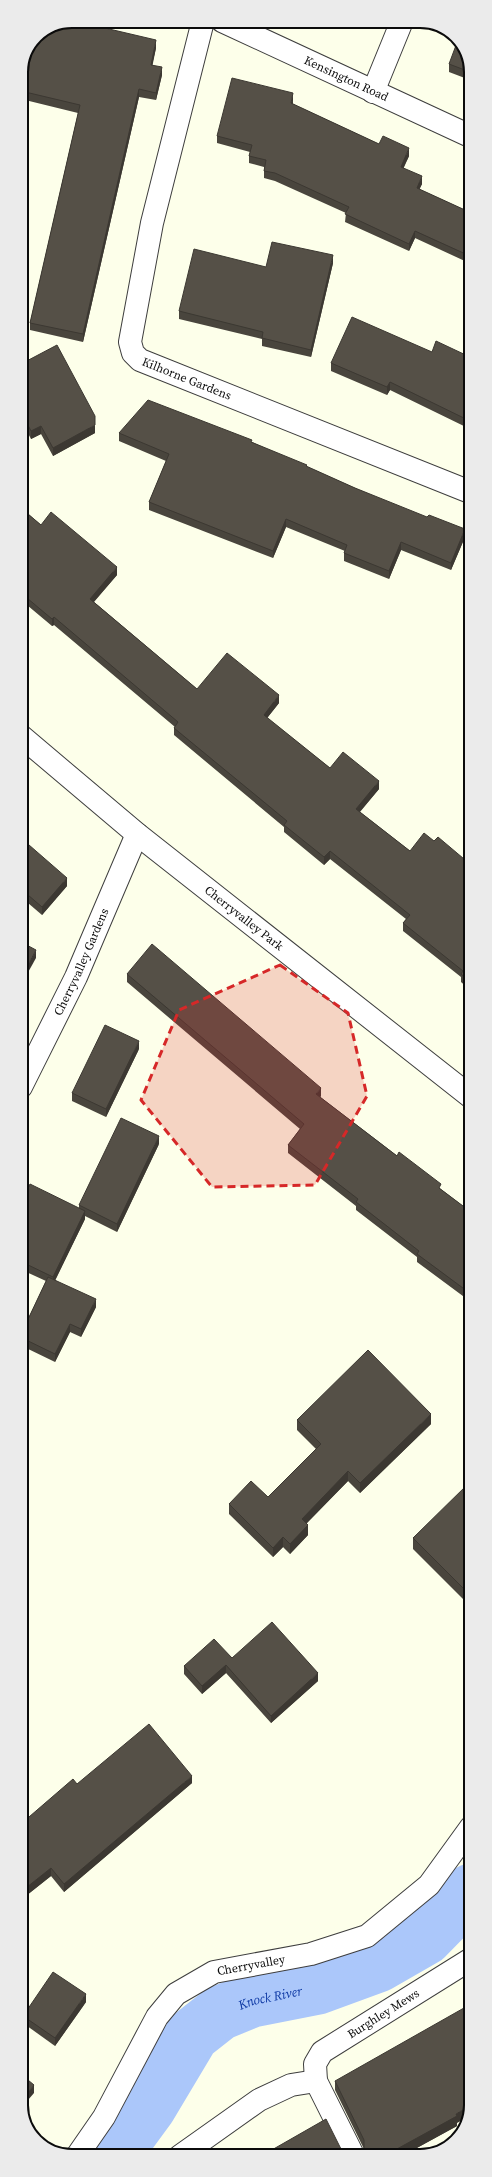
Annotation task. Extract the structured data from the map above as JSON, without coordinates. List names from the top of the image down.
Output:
{
  "streets": {
    "street": [
      "Kensington Road",
      "Kilhorne Gardens",
      "Cherryvalley Park",
      "Cherryvalley Gardens",
      "Cherryvalley",
      "Burghley Mews"
    ]
  },
  "crossings": [
    ["Cherryvalley Park", "Cherryvalley Gardens"]
  ],
  "water": ["Knock River"]
}
